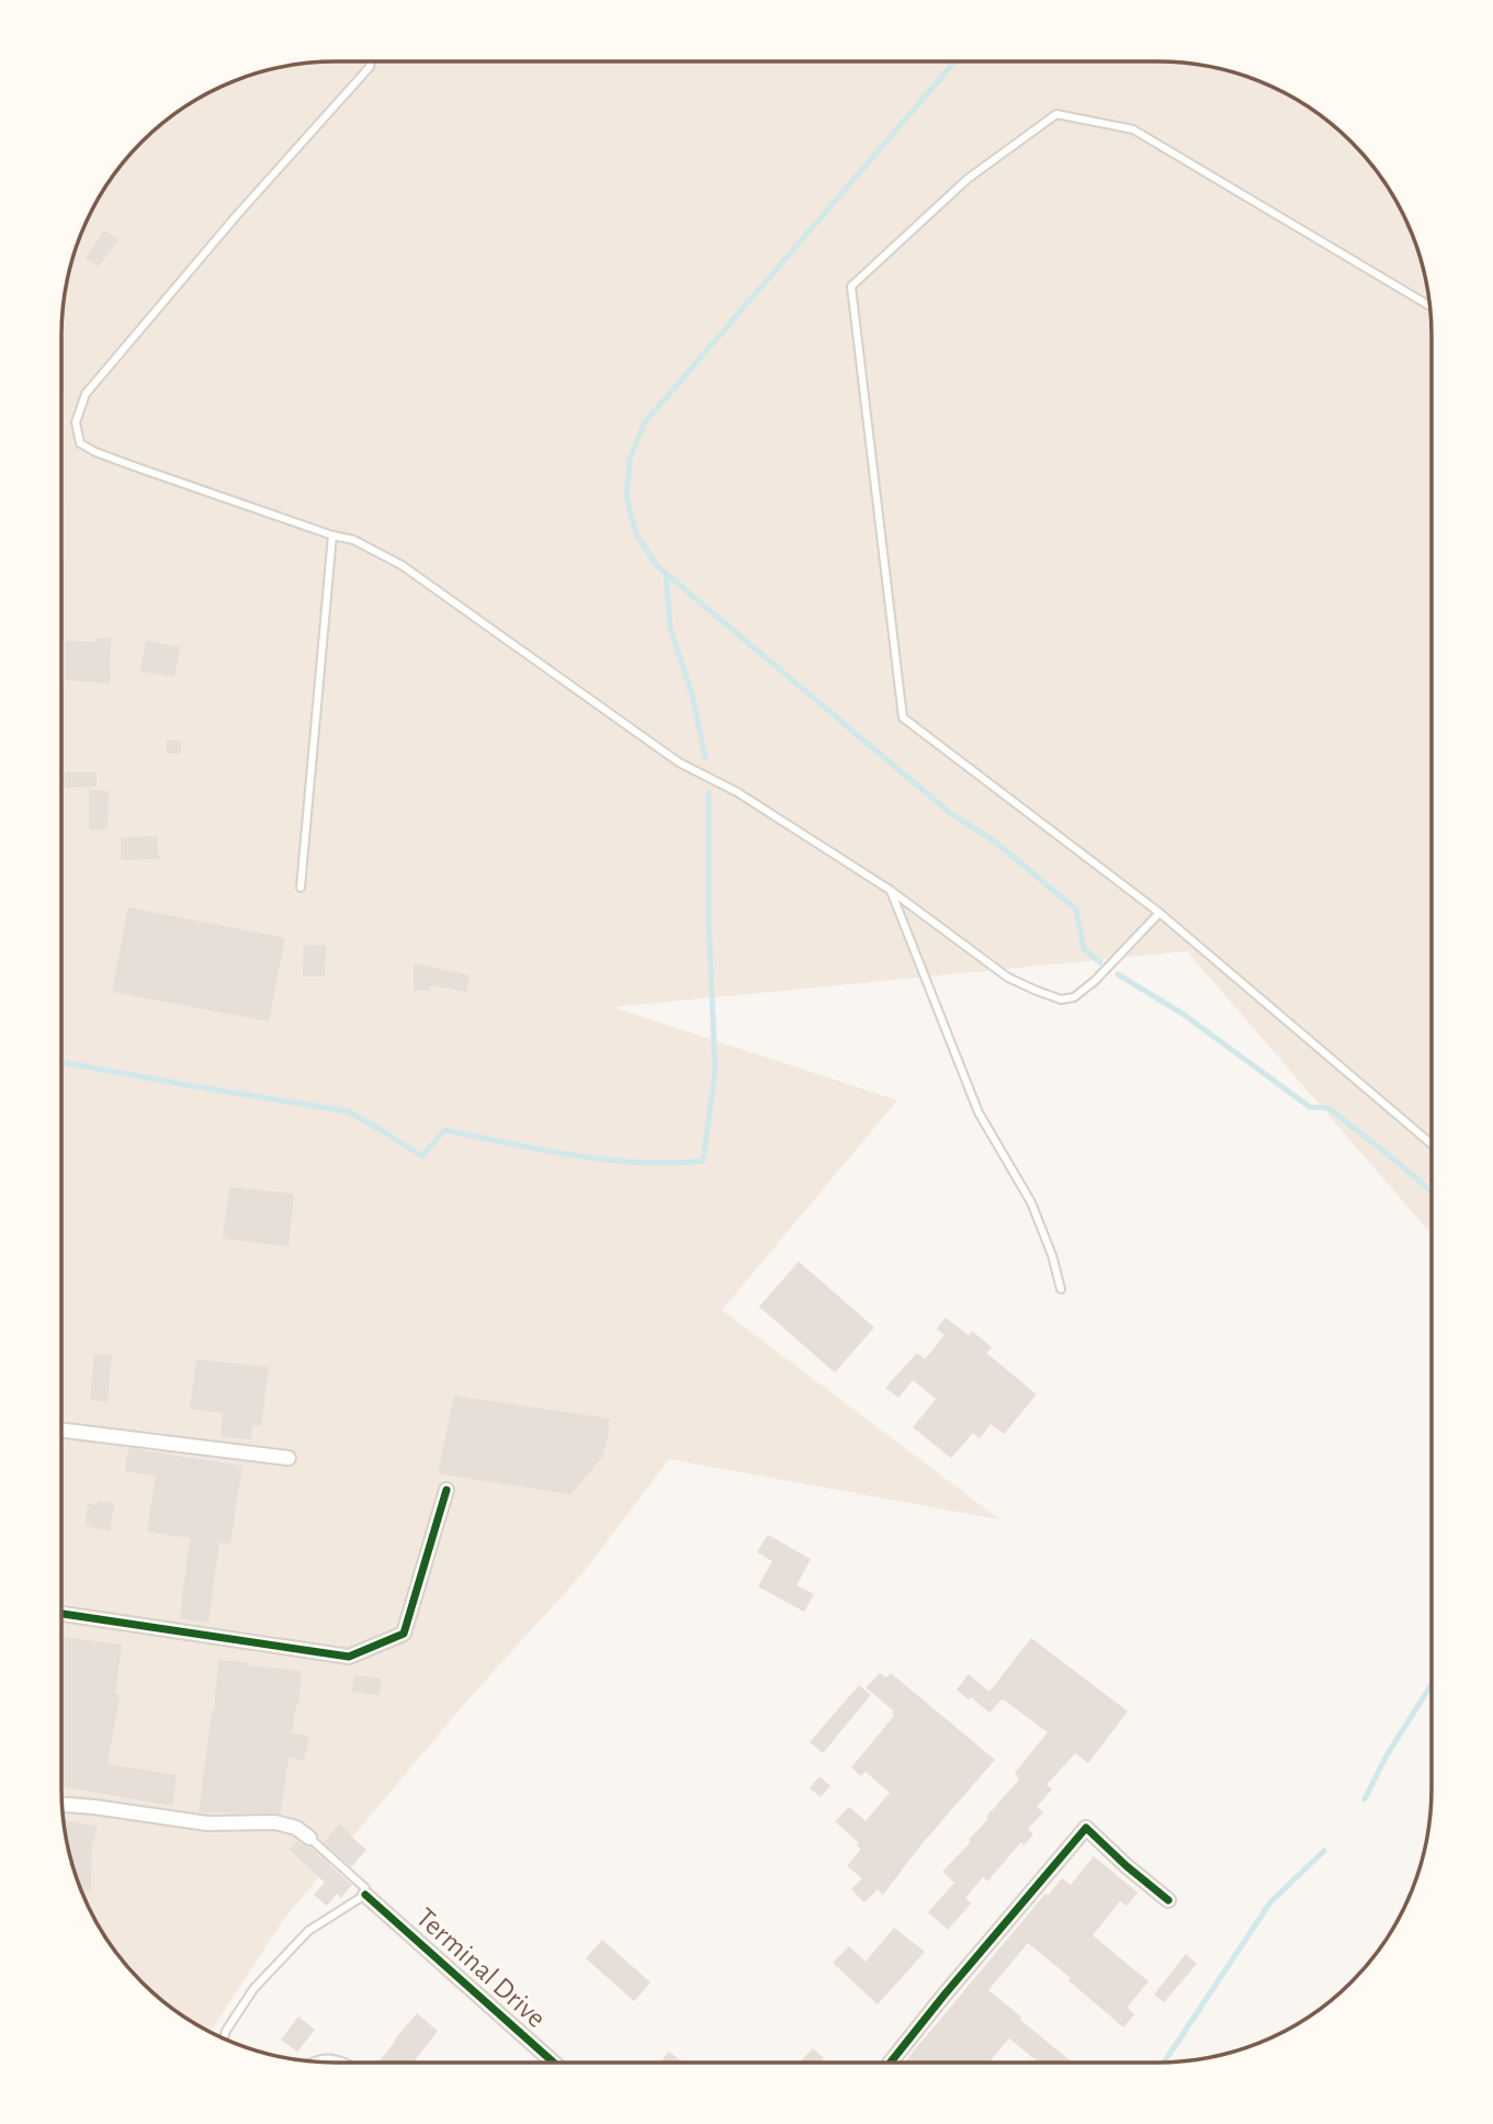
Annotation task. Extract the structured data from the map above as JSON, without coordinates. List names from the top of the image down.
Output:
{
  "streets": {
    "street": ["Terminal Drive"]
  }
}
